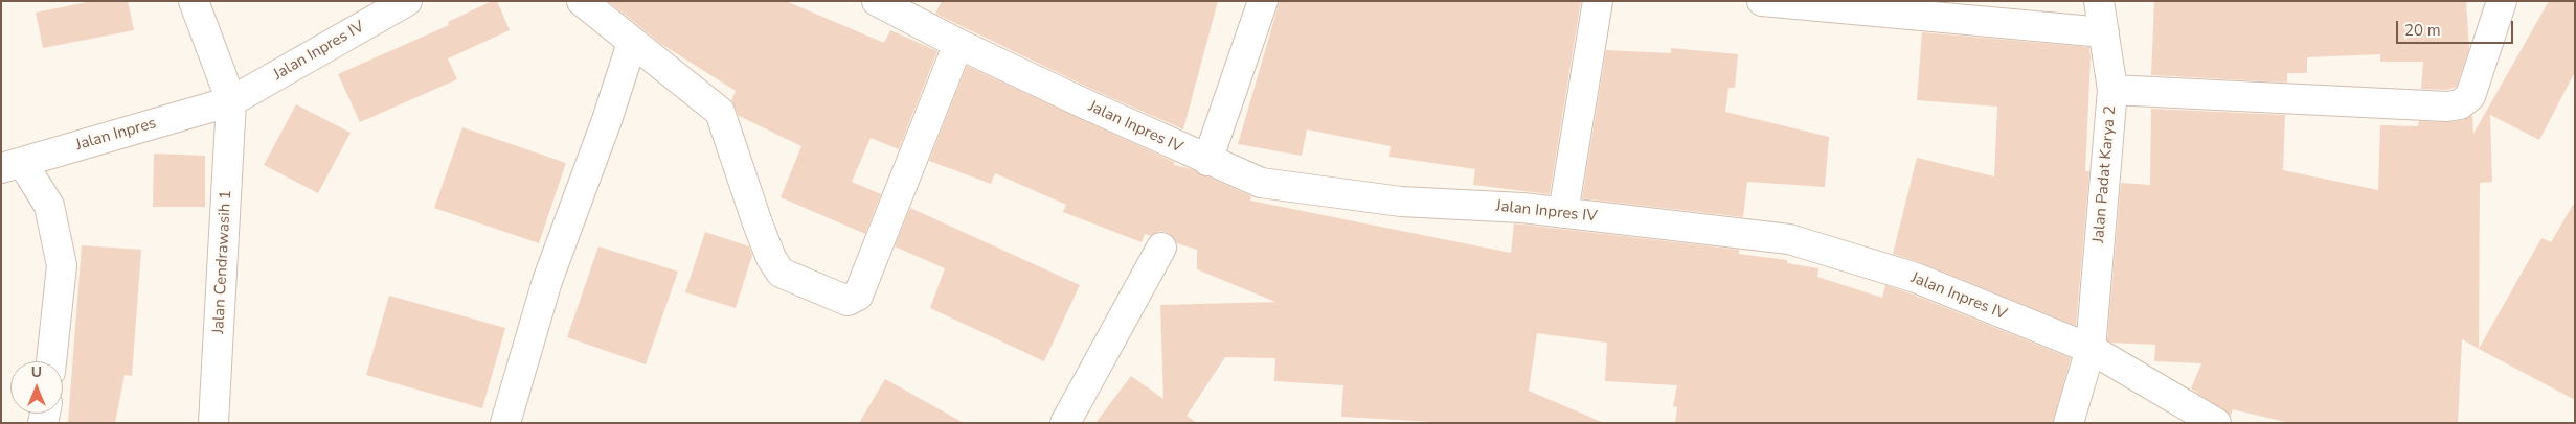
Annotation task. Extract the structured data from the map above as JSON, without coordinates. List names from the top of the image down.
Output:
{
  "streets": {
    "street": [
      "Jalan Inpres IV",
      "Jalan Inpres",
      "Jalan Padat Karya 2",
      "Jalan Cendrawasih 1"
    ]
  },
  "crossings": [
    ["Jalan Inpres IV", "Jalan Inpres"],
    ["Jalan Inpres IV", "Jalan Padat Karya 2"],
    ["Jalan Inpres IV", "Jalan Cendrawasih 1"],
    ["Jalan Inpres", "Jalan Cendrawasih 1"]
  ],
  "scale_bar": "20 m",
  "north": "top"
}
